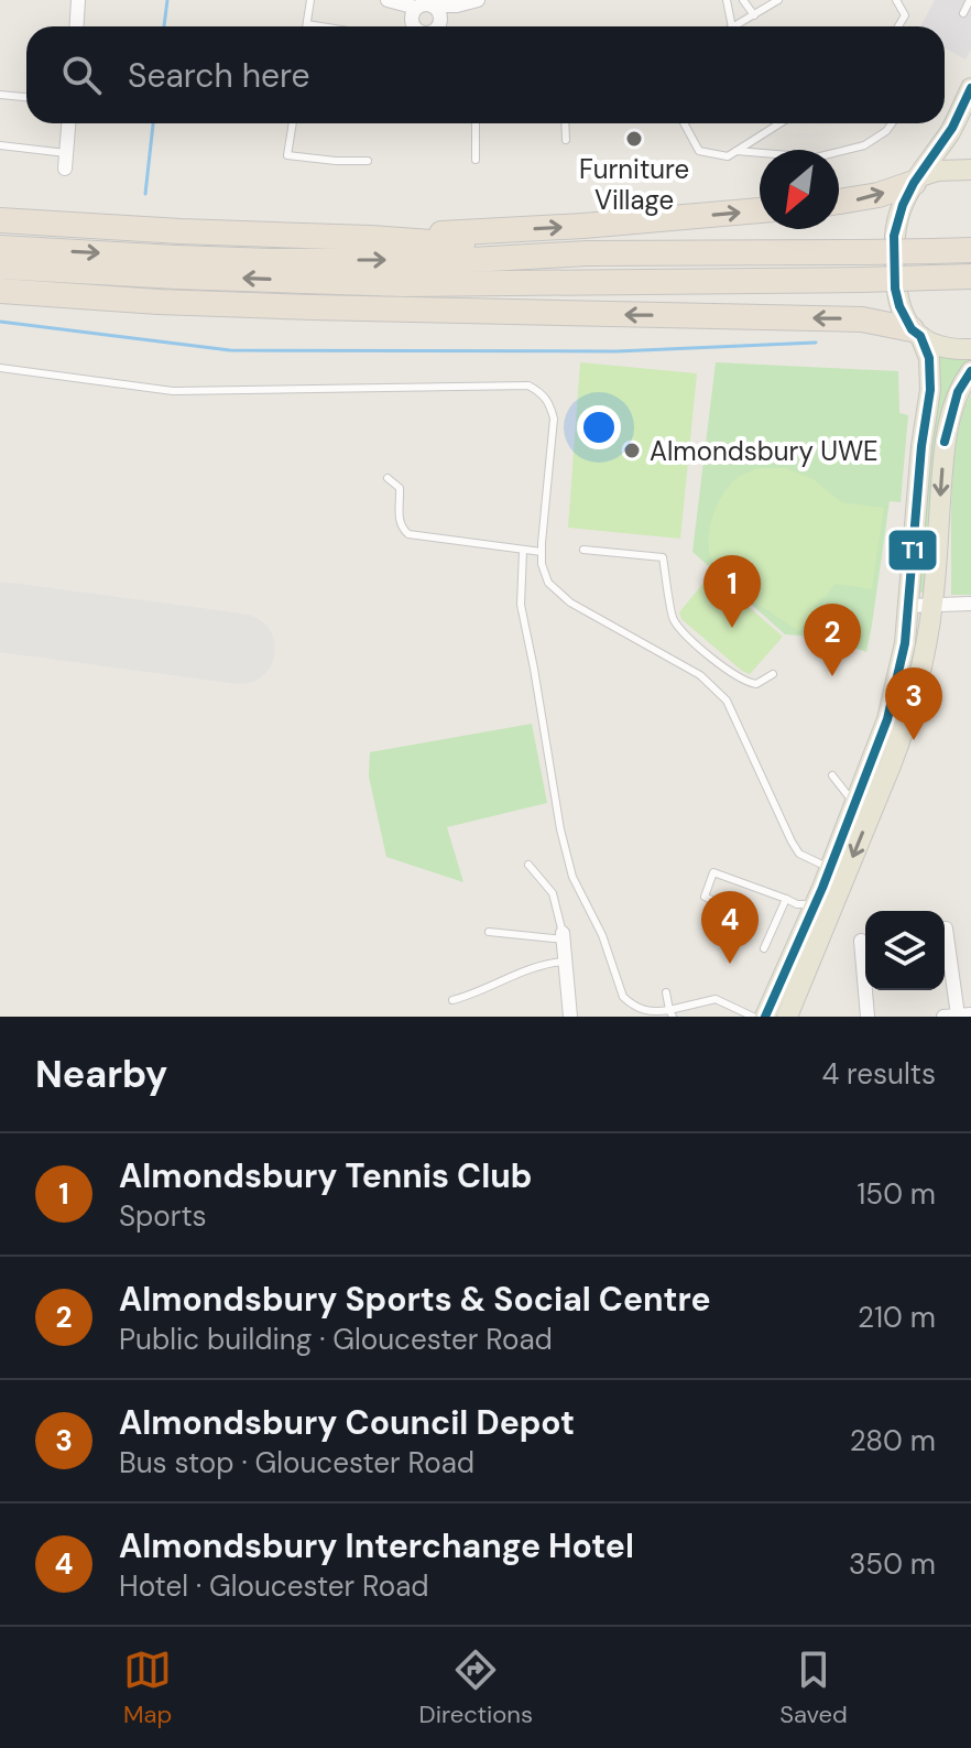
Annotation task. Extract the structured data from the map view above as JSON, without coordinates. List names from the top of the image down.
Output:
{
  "places": ["Furniture Village", "Almondsbury UWE"],
  "lines": ["transit line T1"],
  "north": "bottom left",
  "page": {
    "search": "Search here",
    "pins": [
      "1",
      "2",
      "3",
      "4"
    ],
    "heading": ["Nearby", "4 results"],
    "list": [
      {
        "mark": "1",
        "name": "Almondsbury Tennis Club",
        "note": "Sports",
        "value": "150 m"
      },
      {
        "mark": "2",
        "name": "Almondsbury Sports & Social Centre",
        "note": "Public building · Gloucester Road",
        "value": "210 m"
      },
      {
        "mark": "3",
        "name": "Almondsbury Council Depot",
        "note": "Bus stop · Gloucester Road",
        "value": "280 m"
      },
      {
        "mark": "4",
        "name": "Almondsbury Interchange Hotel",
        "note": "Hotel · Gloucester Road",
        "value": "350 m"
      }
    ],
    "nav": ["Map", "Directions", "Saved"]
  }
}
